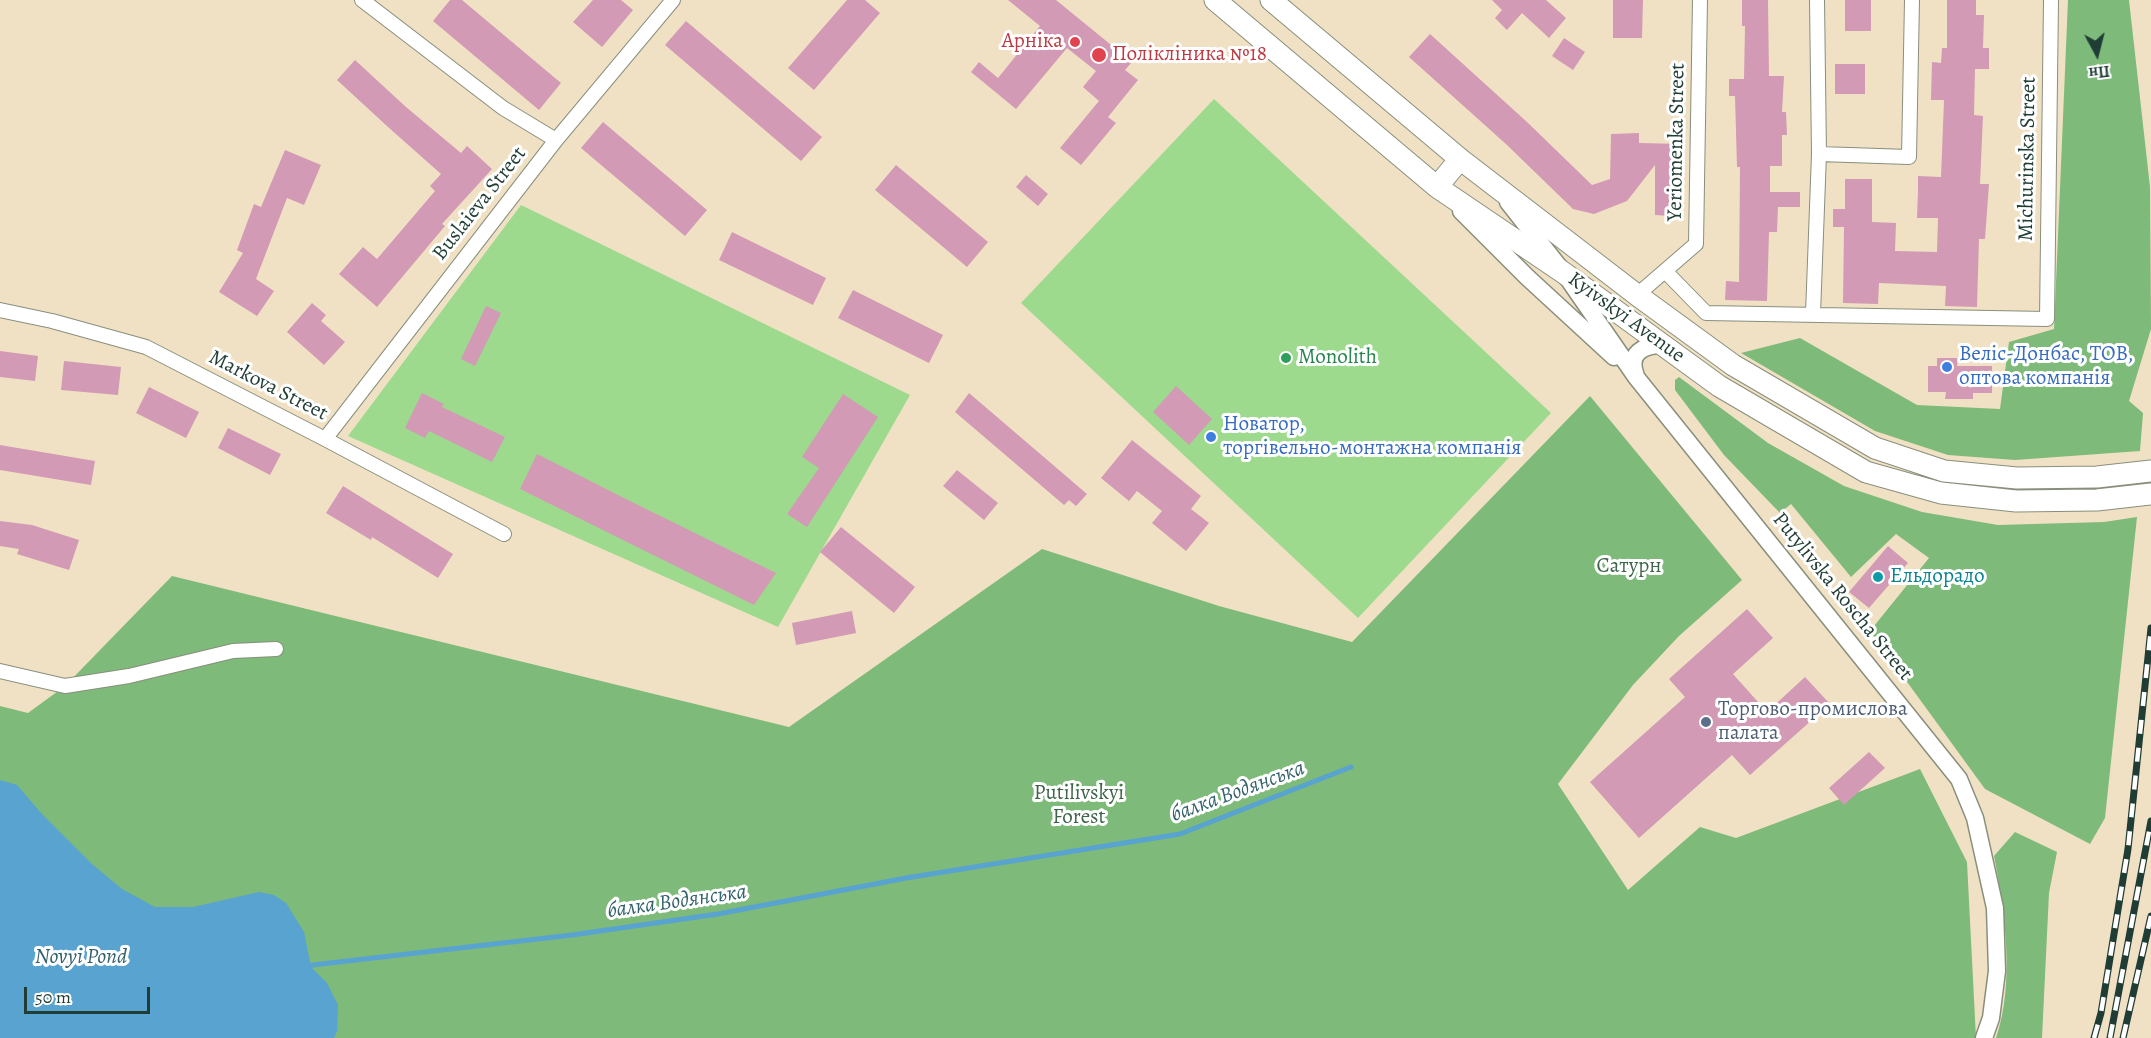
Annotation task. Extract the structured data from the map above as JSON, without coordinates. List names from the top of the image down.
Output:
{
  "streets": {
    "main road": ["Kyivskyi Avenue"],
    "street": [
      "Yeriomenka Street",
      "Michurinska Street",
      "Buslaieva Street",
      "Markova Street",
      "Putylivska Roscha Street"
    ]
  },
  "crossings": [
    ["Yeriomenka Street", "Kyivskyi Avenue"],
    ["Buslaieva Street", "Markova Street"]
  ],
  "water": ["балка Водянська", "Novyi Pond"],
  "parks": ["Сатурн", "Putilivskyi Forest"],
  "places": [
    "Арніка",
    "Полікліника №18",
    "Monolith",
    "Веліс-Донбас, ТОВ, оптова компанія",
    "Новатор, торгівельно-монтажна компанія",
    "Ельдорадо",
    "Торгово-промислова палата"
  ],
  "scale_bar": "50 m",
  "north": "bottom"
}
